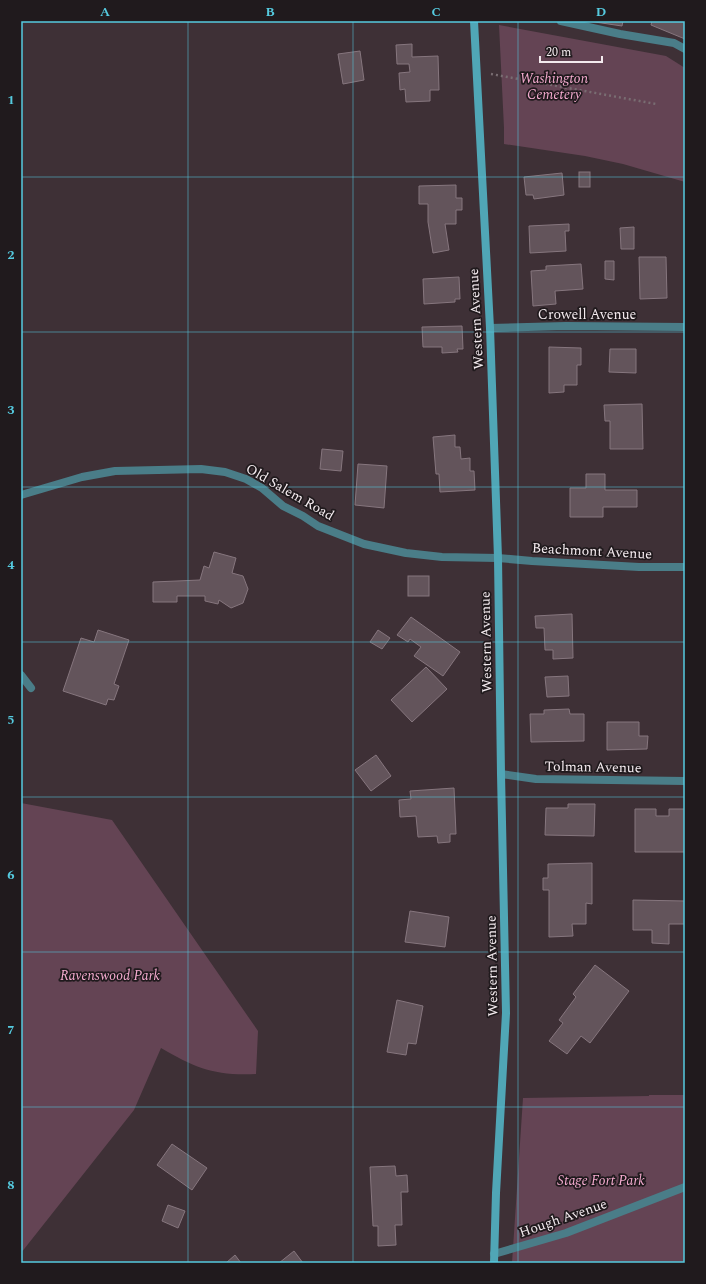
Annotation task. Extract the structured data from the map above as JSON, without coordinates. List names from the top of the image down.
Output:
{
  "streets": {
    "main road": ["Western Avenue"],
    "street": [
      "Crowell Avenue",
      "Old Salem Road",
      "Beachmont Avenue",
      "Tolman Avenue",
      "Hough Avenue"
    ]
  },
  "crossings": [
    ["Crowell Avenue", "Western Avenue"],
    ["Western Avenue", "Old Salem Road"],
    ["Western Avenue", "Beachmont Avenue"],
    ["Western Avenue", "Tolman Avenue"],
    ["Western Avenue", "Hough Avenue"],
    ["Old Salem Road", "Beachmont Avenue"]
  ],
  "parks": ["Washington Cemetery", "Ravenswood Park", "Stage Fort Park"],
  "scale_bar": "20 m",
  "grid": {
    "columns": [
      "A",
      "B",
      "C",
      "D"
    ],
    "rows": [
      "1",
      "2",
      "3",
      "4",
      "5",
      "6",
      "7",
      "8"
    ]
  }
}
